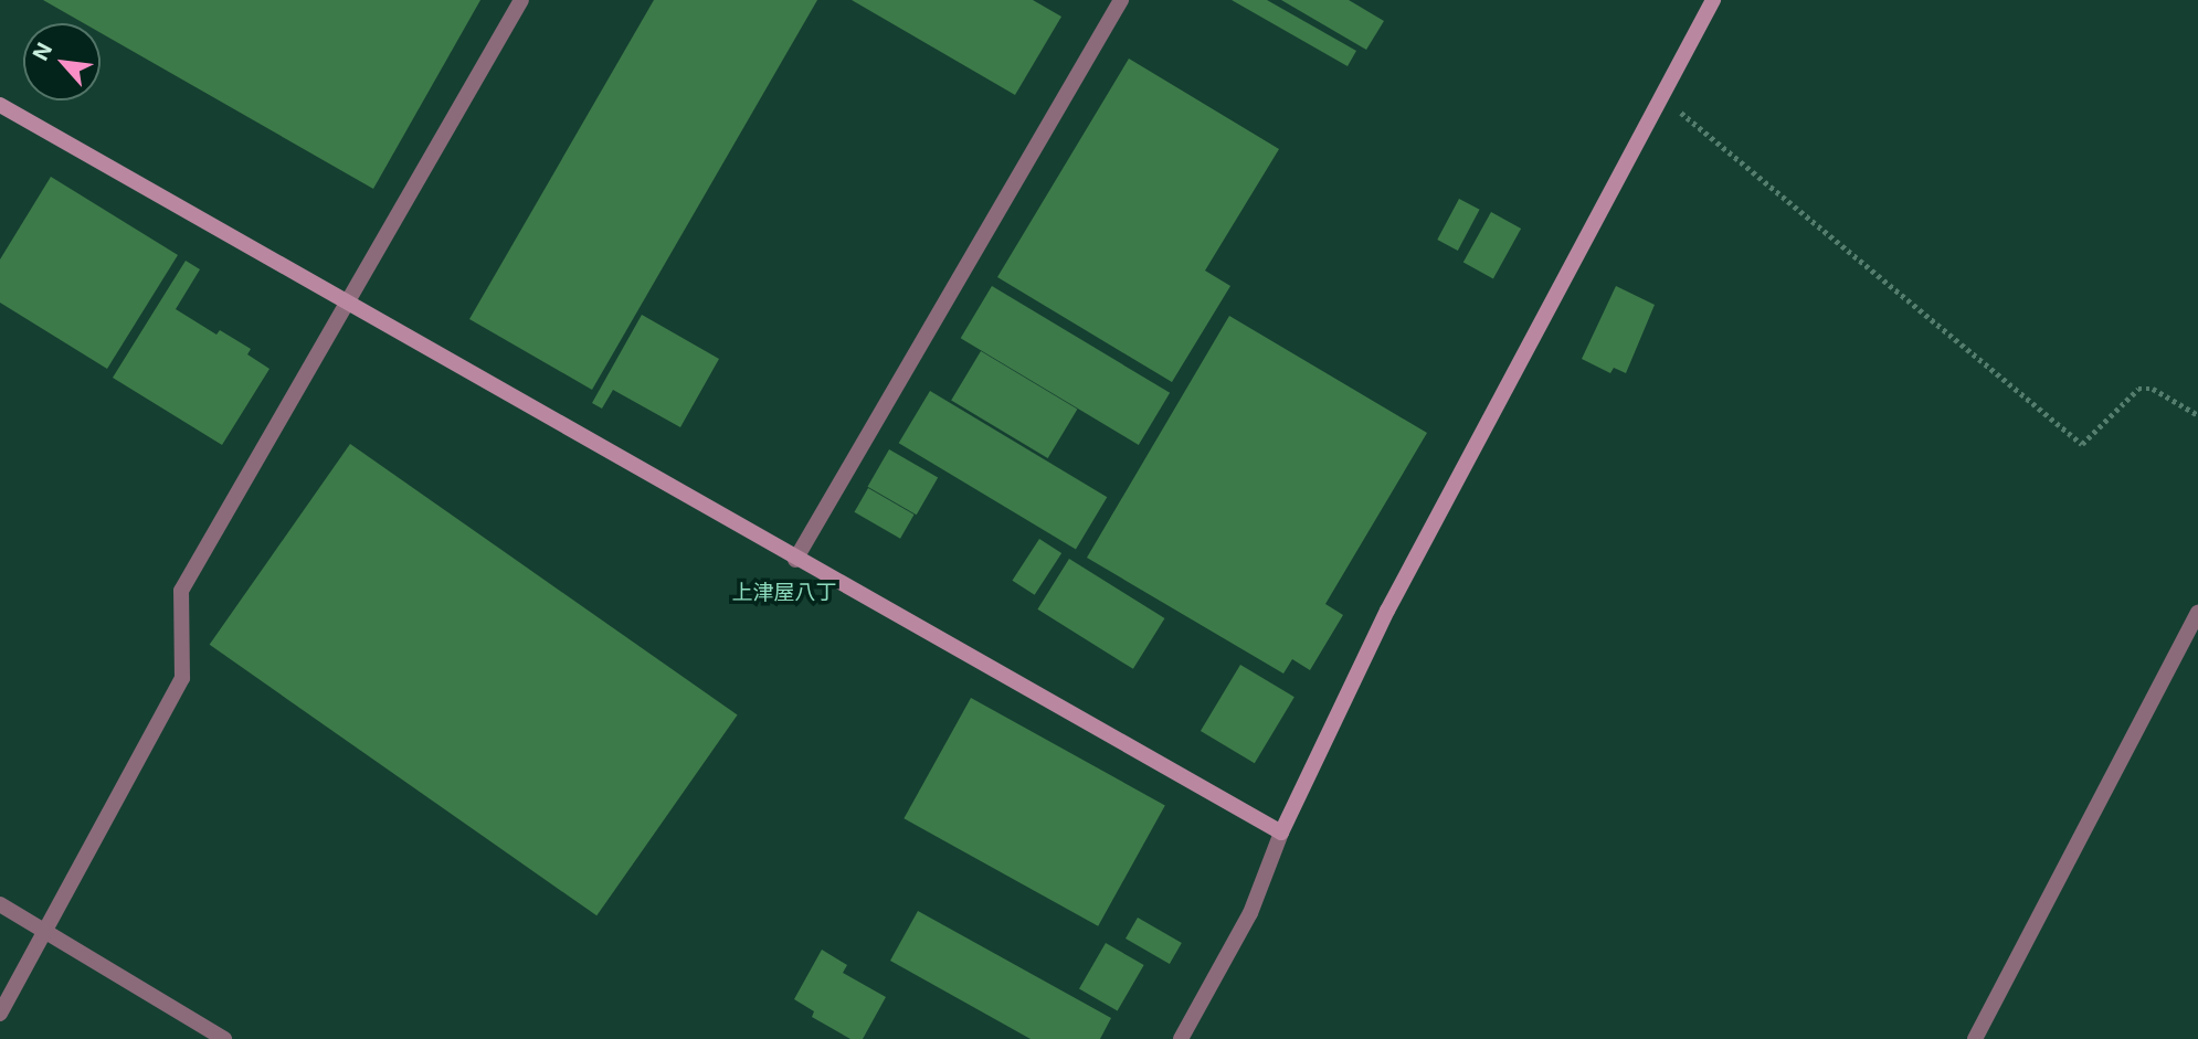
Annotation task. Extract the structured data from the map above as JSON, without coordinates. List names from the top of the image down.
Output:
{
  "districts": ["上津屋八丁"],
  "north": "top left"
}
